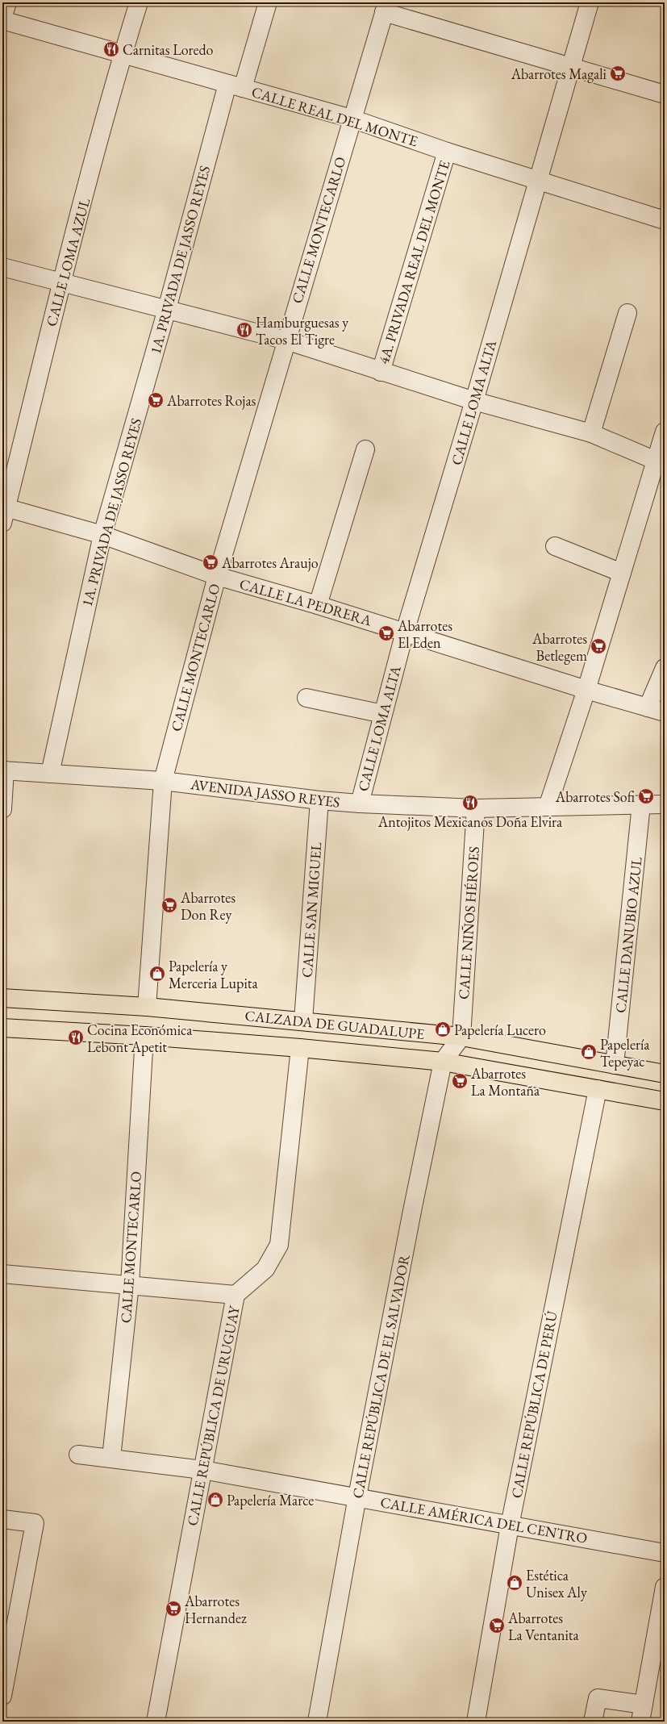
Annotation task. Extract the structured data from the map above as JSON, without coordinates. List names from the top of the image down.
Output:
{
  "streets": {
    "main road": ["CALZADA DE GUADALUPE"],
    "street": [
      "CALLE REAL DEL MONTE",
      "CALLE MONTECARLO",
      "1A. PRIVADA DE JASSO REYES",
      "CALLE LOMA AZUL",
      "4A. PRIVADA REAL DEL MONTE",
      "CALLE LOMA ALTA",
      "CALLE LA PEDRERA",
      "AVENIDA JASSO REYES",
      "CALLE SAN MIGUEL",
      "CALLE NIÑOS HÉROES",
      "CALLE DANUBIO AZUL",
      "CALLE REPÚBLICA DE EL SALVADOR",
      "CALLE REPÚBLICA DE PERÚ",
      "CALLE REPÚBLICA DE URUGUAY",
      "CALLE AMÉRICA DEL CENTRO"
    ]
  },
  "crossings": [
    ["CALLE REAL DEL MONTE", "CALLE MONTECARLO"],
    ["CALLE REAL DEL MONTE", "1A. PRIVADA DE JASSO REYES"],
    ["CALLE REAL DEL MONTE", "CALLE LOMA AZUL"],
    ["CALLE REAL DEL MONTE", "4A. PRIVADA REAL DEL MONTE"],
    ["CALLE REAL DEL MONTE", "CALLE LOMA ALTA"],
    ["CALLE MONTECARLO", "CALLE LA PEDRERA"],
    ["CALLE MONTECARLO", "AVENIDA JASSO REYES"],
    ["CALLE MONTECARLO", "CALZADA DE GUADALUPE"],
    ["CALLE MONTECARLO", "CALLE AMÉRICA DEL CENTRO"],
    ["1A. PRIVADA DE JASSO REYES", "CALLE LA PEDRERA"],
    ["1A. PRIVADA DE JASSO REYES", "AVENIDA JASSO REYES"],
    ["CALLE LOMA AZUL", "CALLE LA PEDRERA"],
    ["CALLE LOMA ALTA", "CALLE LA PEDRERA"],
    ["CALLE LOMA ALTA", "AVENIDA JASSO REYES"],
    ["AVENIDA JASSO REYES", "CALLE SAN MIGUEL"],
    ["AVENIDA JASSO REYES", "CALLE NIÑOS HÉROES"],
    ["AVENIDA JASSO REYES", "CALLE DANUBIO AZUL"],
    ["CALLE SAN MIGUEL", "CALZADA DE GUADALUPE"],
    ["CALLE NIÑOS HÉROES", "CALZADA DE GUADALUPE"],
    ["CALLE NIÑOS HÉROES", "CALLE REPÚBLICA DE EL SALVADOR"],
    ["CALLE DANUBIO AZUL", "CALZADA DE GUADALUPE"],
    ["CALZADA DE GUADALUPE", "CALLE REPÚBLICA DE EL SALVADOR"],
    ["CALZADA DE GUADALUPE", "CALLE REPÚBLICA DE PERÚ"],
    ["CALZADA DE GUADALUPE", "CALLE REPÚBLICA DE URUGUAY"],
    ["CALLE REPÚBLICA DE EL SALVADOR", "CALLE AMÉRICA DEL CENTRO"],
    ["CALLE REPÚBLICA DE PERÚ", "CALLE AMÉRICA DEL CENTRO"],
    ["CALLE REPÚBLICA DE URUGUAY", "CALLE AMÉRICA DEL CENTRO"]
  ],
  "places": {
    "restaurant": [
      "Carnitas Loredo",
      "Hamburguesas y Tacos El Tigre",
      "Antojitos Mexicanos Doña Elvira",
      "Cocina Económica Lebont Apetit"
    ],
    "supermarket": [
      "Abarrotes Magali",
      "Abarrotes Rojas",
      "Abarrotes Araujo",
      "Abarrotes El Eden",
      "Abarrotes Betlegem",
      "Abarrotes Sofi",
      "Abarrotes Don Rey",
      "Abarrotes La Montaña",
      "Abarrotes Hernandez",
      "Abarrotes La Ventanita"
    ],
    "shop": [
      "Papelería y Merceria Lupita",
      "Papelería Lucero",
      "Papelería Tepeyac",
      "Papelería Marce",
      "Estética Unisex Aly"
    ]
  }
}
